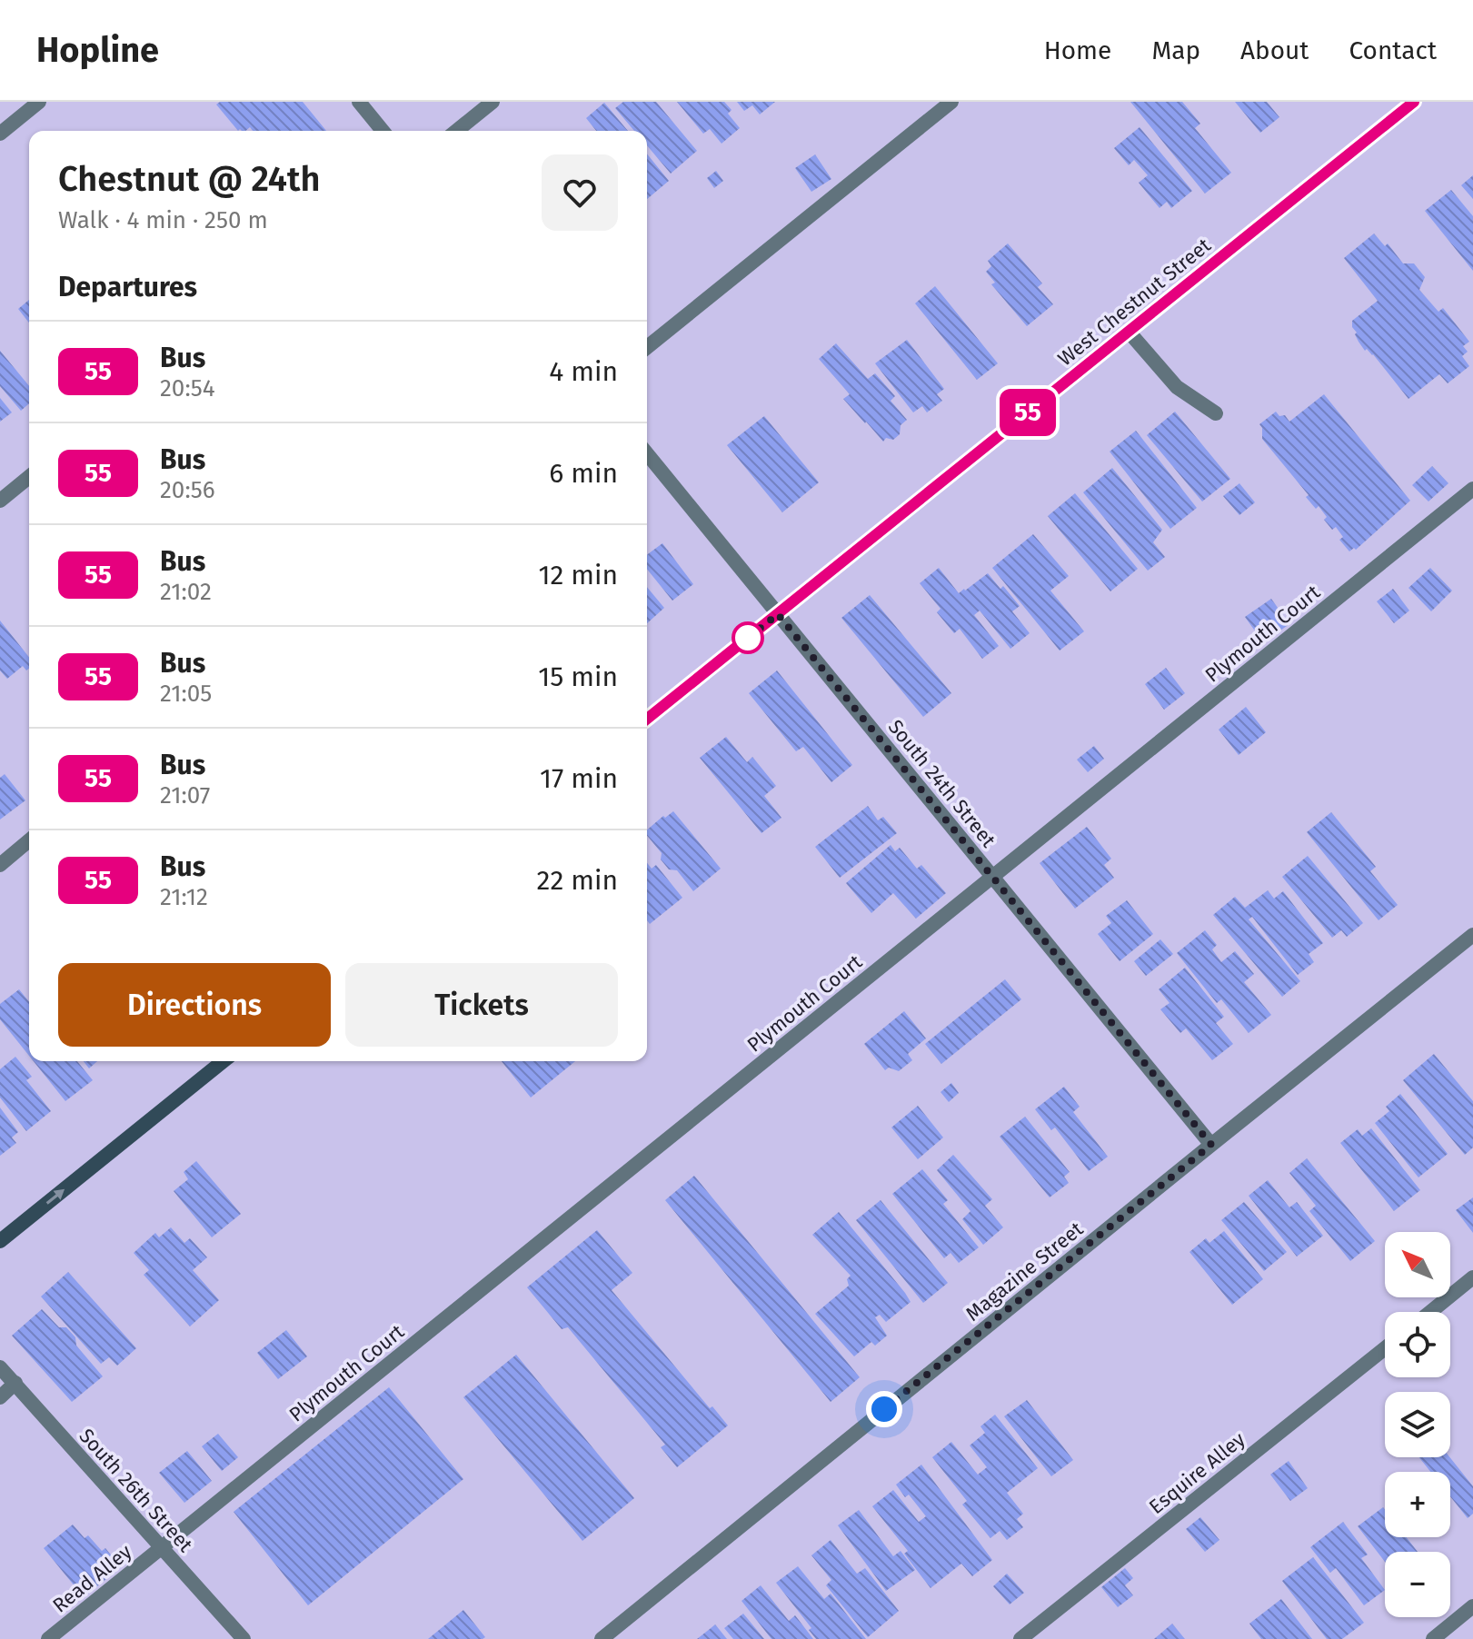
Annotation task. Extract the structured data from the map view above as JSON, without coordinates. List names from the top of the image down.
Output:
{
  "streets": {
    "main road": ["West Chestnut Street"],
    "street": [
      "Plymouth Court",
      "South 24th Street",
      "Magazine Street",
      "Esquire Alley",
      "South 26th Street",
      "Read Alley"
    ]
  },
  "crossings": [
    ["West Chestnut Street", "South 24th Street"],
    ["Plymouth Court", "South 24th Street"],
    ["Plymouth Court", "South 26th Street"],
    ["Plymouth Court", "Read Alley"],
    ["South 24th Street", "Magazine Street"],
    ["South 26th Street", "Read Alley"]
  ],
  "lines": ["bus line 55"],
  "north": "top left",
  "page": {
    "header": "Hopline",
    "nav": [
      "Home",
      "Map",
      "About",
      "Contact"
    ],
    "on_map": "55",
    "heading": [
      ["Chestnut @ 24th", "Walk · 4 min · 250 m"],
      "Departures"
    ],
    "list": [
      {
        "mark": "55",
        "name": "Bus",
        "note": "20:54",
        "value": "4 min"
      },
      {
        "mark": "55",
        "name": "Bus",
        "note": "20:56",
        "value": "6 min"
      },
      {
        "mark": "55",
        "name": "Bus",
        "note": "21:02",
        "value": "12 min"
      },
      {
        "mark": "55",
        "name": "Bus",
        "note": "21:05",
        "value": "15 min"
      },
      {
        "mark": "55",
        "name": "Bus",
        "note": "21:07",
        "value": "17 min"
      },
      {
        "mark": "55",
        "name": "Bus",
        "note": "21:12",
        "value": "22 min"
      }
    ],
    "buttons": ["Directions", "Tickets"],
    "map_buttons": ["+", "−"]
  }
}
